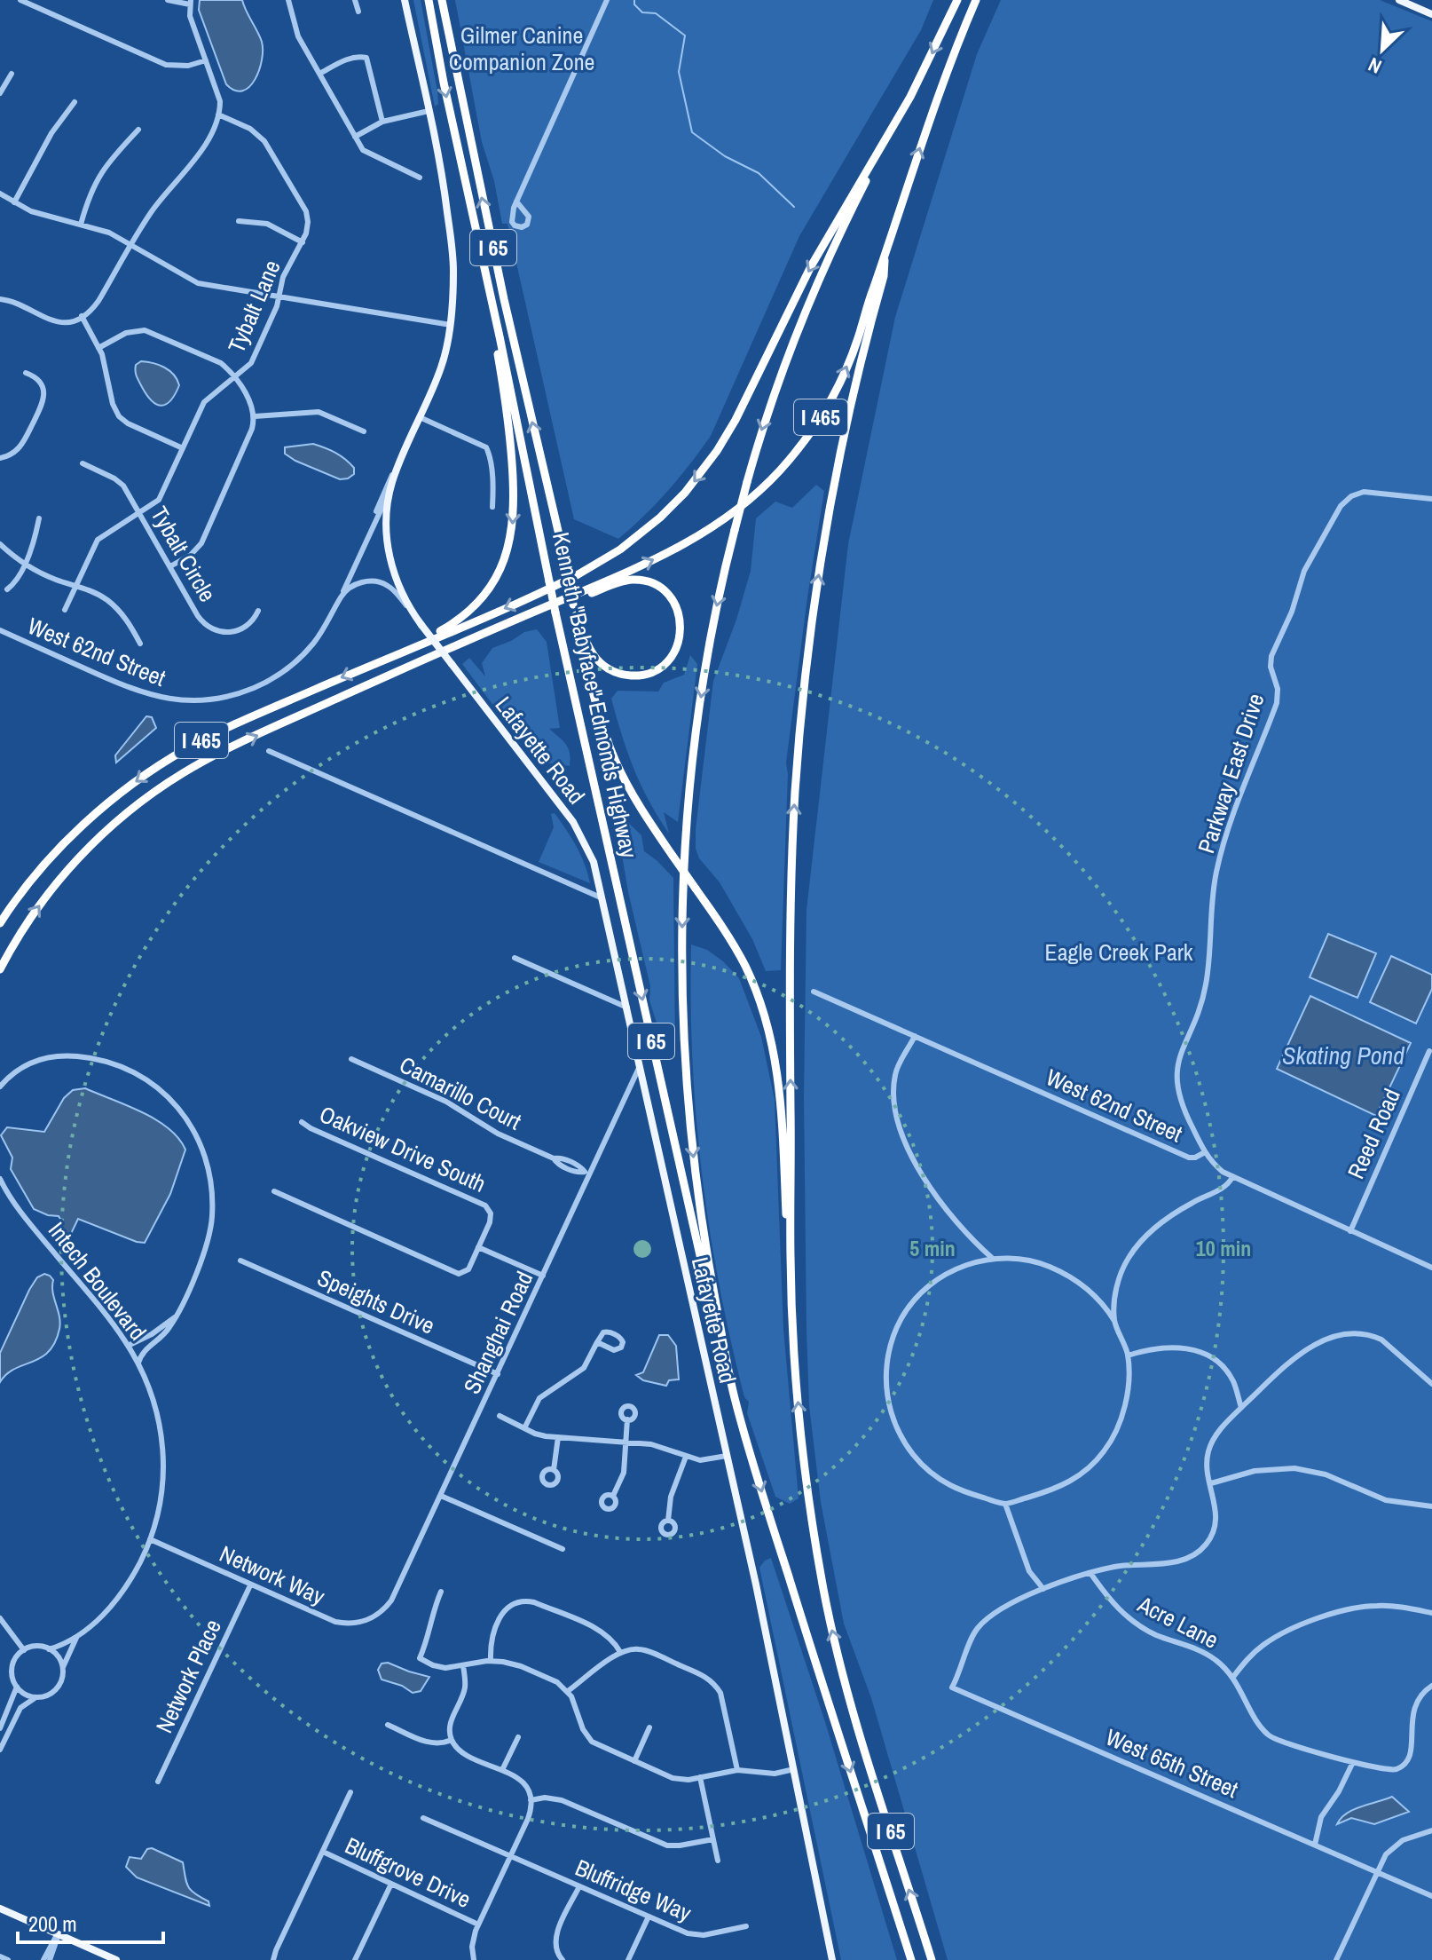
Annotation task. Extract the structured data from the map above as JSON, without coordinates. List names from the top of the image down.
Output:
{
  "streets": {
    "highway": ["I 65", "I 465", "Kenneth \"Babyface\" Edmonds Highway"],
    "main road": ["Lafayette Road"],
    "street": [
      "Tybalt Lane",
      "Tybalt Circle",
      "West 62nd Street",
      "Parkway East Drive",
      "Camarillo Court",
      "Reed Road",
      "Oakview Drive South",
      "Intech Boulevard",
      "Speights Drive",
      "Shanghai Road",
      "Network Way",
      "Acre Lane",
      "Network Place",
      "West 65th Street",
      "Bluffgrove Drive",
      "Bluffridge Way"
    ]
  },
  "crossings": [
    ["I 65", "Kenneth \"Babyface\" Edmonds Highway"],
    ["Tybalt Lane", "Tybalt Circle"],
    ["West 62nd Street", "Parkway East Drive"],
    ["West 62nd Street", "Reed Road"],
    ["Lafayette Road", "Shanghai Road"],
    ["Camarillo Court", "Shanghai Road"],
    ["Intech Boulevard", "Network Way"],
    ["Speights Drive", "Shanghai Road"],
    ["Shanghai Road", "Network Way"],
    ["Network Way", "Network Place"]
  ],
  "water": ["Skating Pond"],
  "parks": ["Gilmer Canine Companion Zone", "Eagle Creek Park"],
  "scale_bar": "200 m",
  "north": "bottom left",
  "rings": ["5 min", "10 min"]
}
